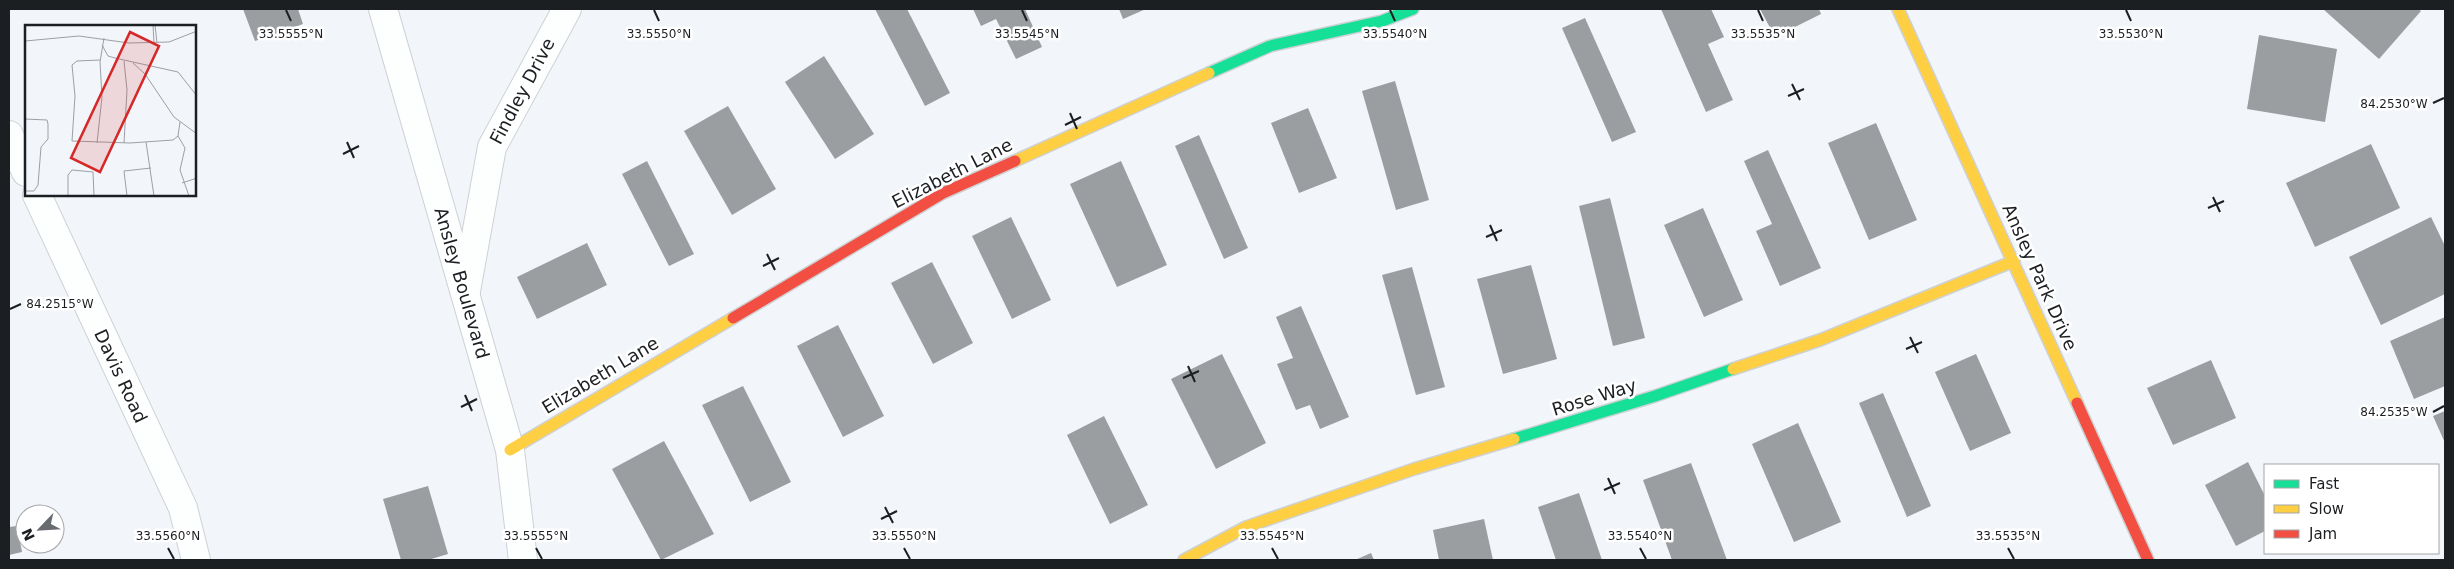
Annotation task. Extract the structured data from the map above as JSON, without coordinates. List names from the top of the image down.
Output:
{
  "streets": {
    "street": [
      "Findley Drive",
      "Elizabeth Lane",
      "Ansley Park Drive",
      "Ansley Boulevard",
      "Davis Road",
      "Rose Way"
    ]
  },
  "crossings": [
    ["Findley Drive", "Ansley Boulevard"],
    ["Elizabeth Lane", "Ansley Boulevard"],
    ["Ansley Park Drive", "Rose Way"]
  ],
  "legend": ["Fast", "Slow", "Jam"],
  "north": "bottom left",
  "coordinates": [
    "33.5540°N",
    "33.5535°N",
    "33.5530°N",
    "33.5555°N",
    "33.5550°N",
    "33.5545°N",
    "84.2530°W",
    "84.2515°W",
    "84.2535°W",
    "33.5560°N"
  ]
}
